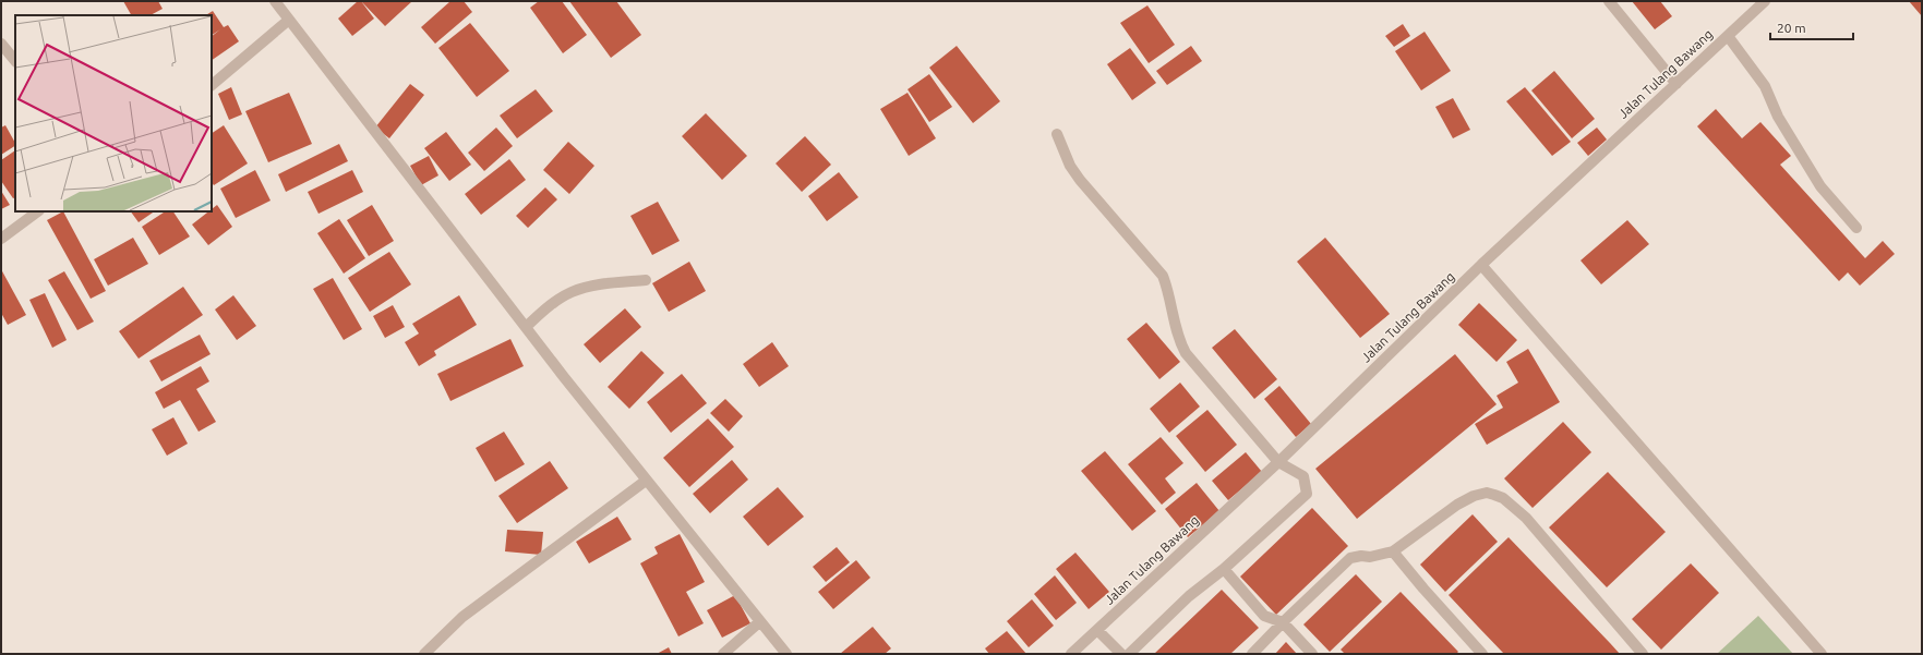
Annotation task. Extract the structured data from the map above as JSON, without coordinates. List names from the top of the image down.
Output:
{
  "streets": {
    "street": ["Jalan Tulang Bawang"]
  },
  "scale_bar": "20 m"
}
